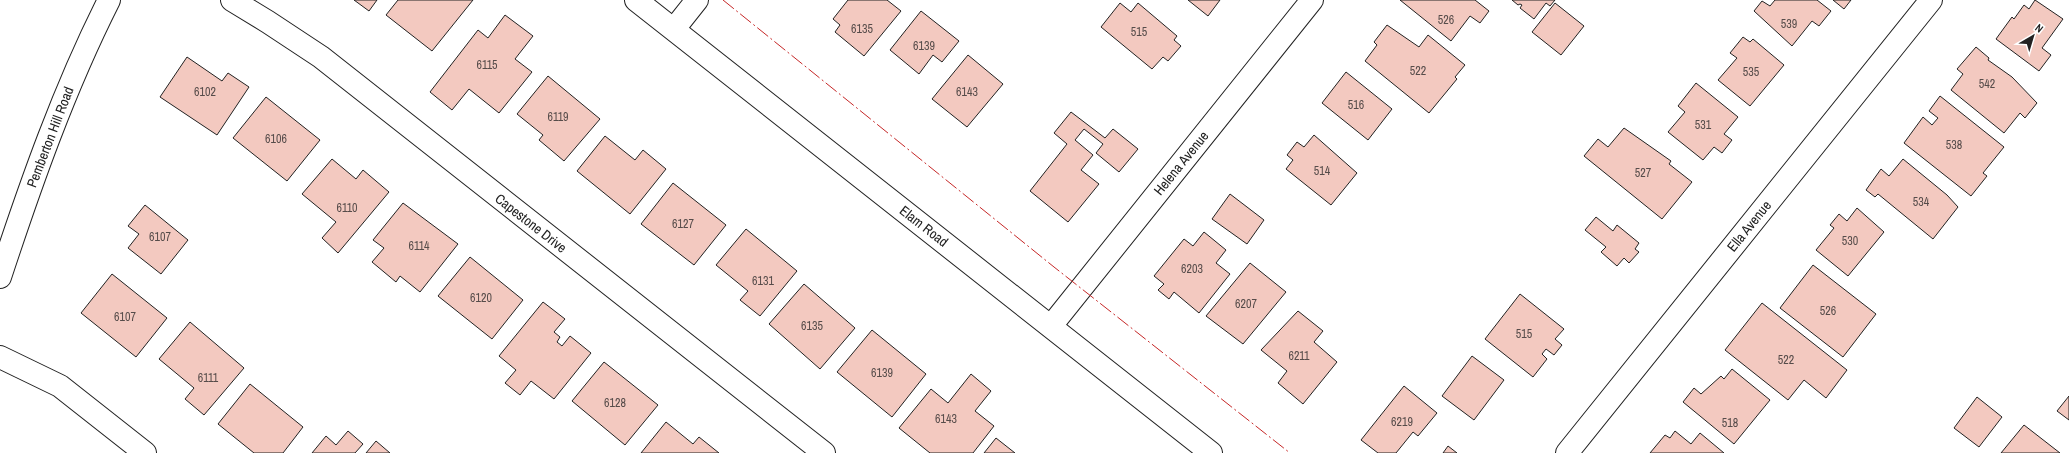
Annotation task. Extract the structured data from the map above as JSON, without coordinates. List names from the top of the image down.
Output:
{
  "streets": {
    "street": [
      "Pemberton Hill Road",
      "Helena Avenue",
      "Capestone Drive",
      "Elam Road",
      "Ella Avenue"
    ]
  },
  "crossings": [
    ["Helena Avenue", "Elam Road"]
  ],
  "house_numbers": [
    "526",
    "539",
    "6135",
    "515",
    "6139",
    "6115",
    "522",
    "535",
    "542",
    "6102",
    "6143",
    "516",
    "6119",
    "531",
    "6106",
    "538",
    "514",
    "527",
    "534",
    "6110",
    "6127",
    "6107",
    "530",
    "6114",
    "6203",
    "6131",
    "6120",
    "6207",
    "526",
    "6107",
    "6135",
    "515",
    "6211",
    "522",
    "6139",
    "6111",
    "6128",
    "6143",
    "6219",
    "518"
  ],
  "north": "top right"
}
